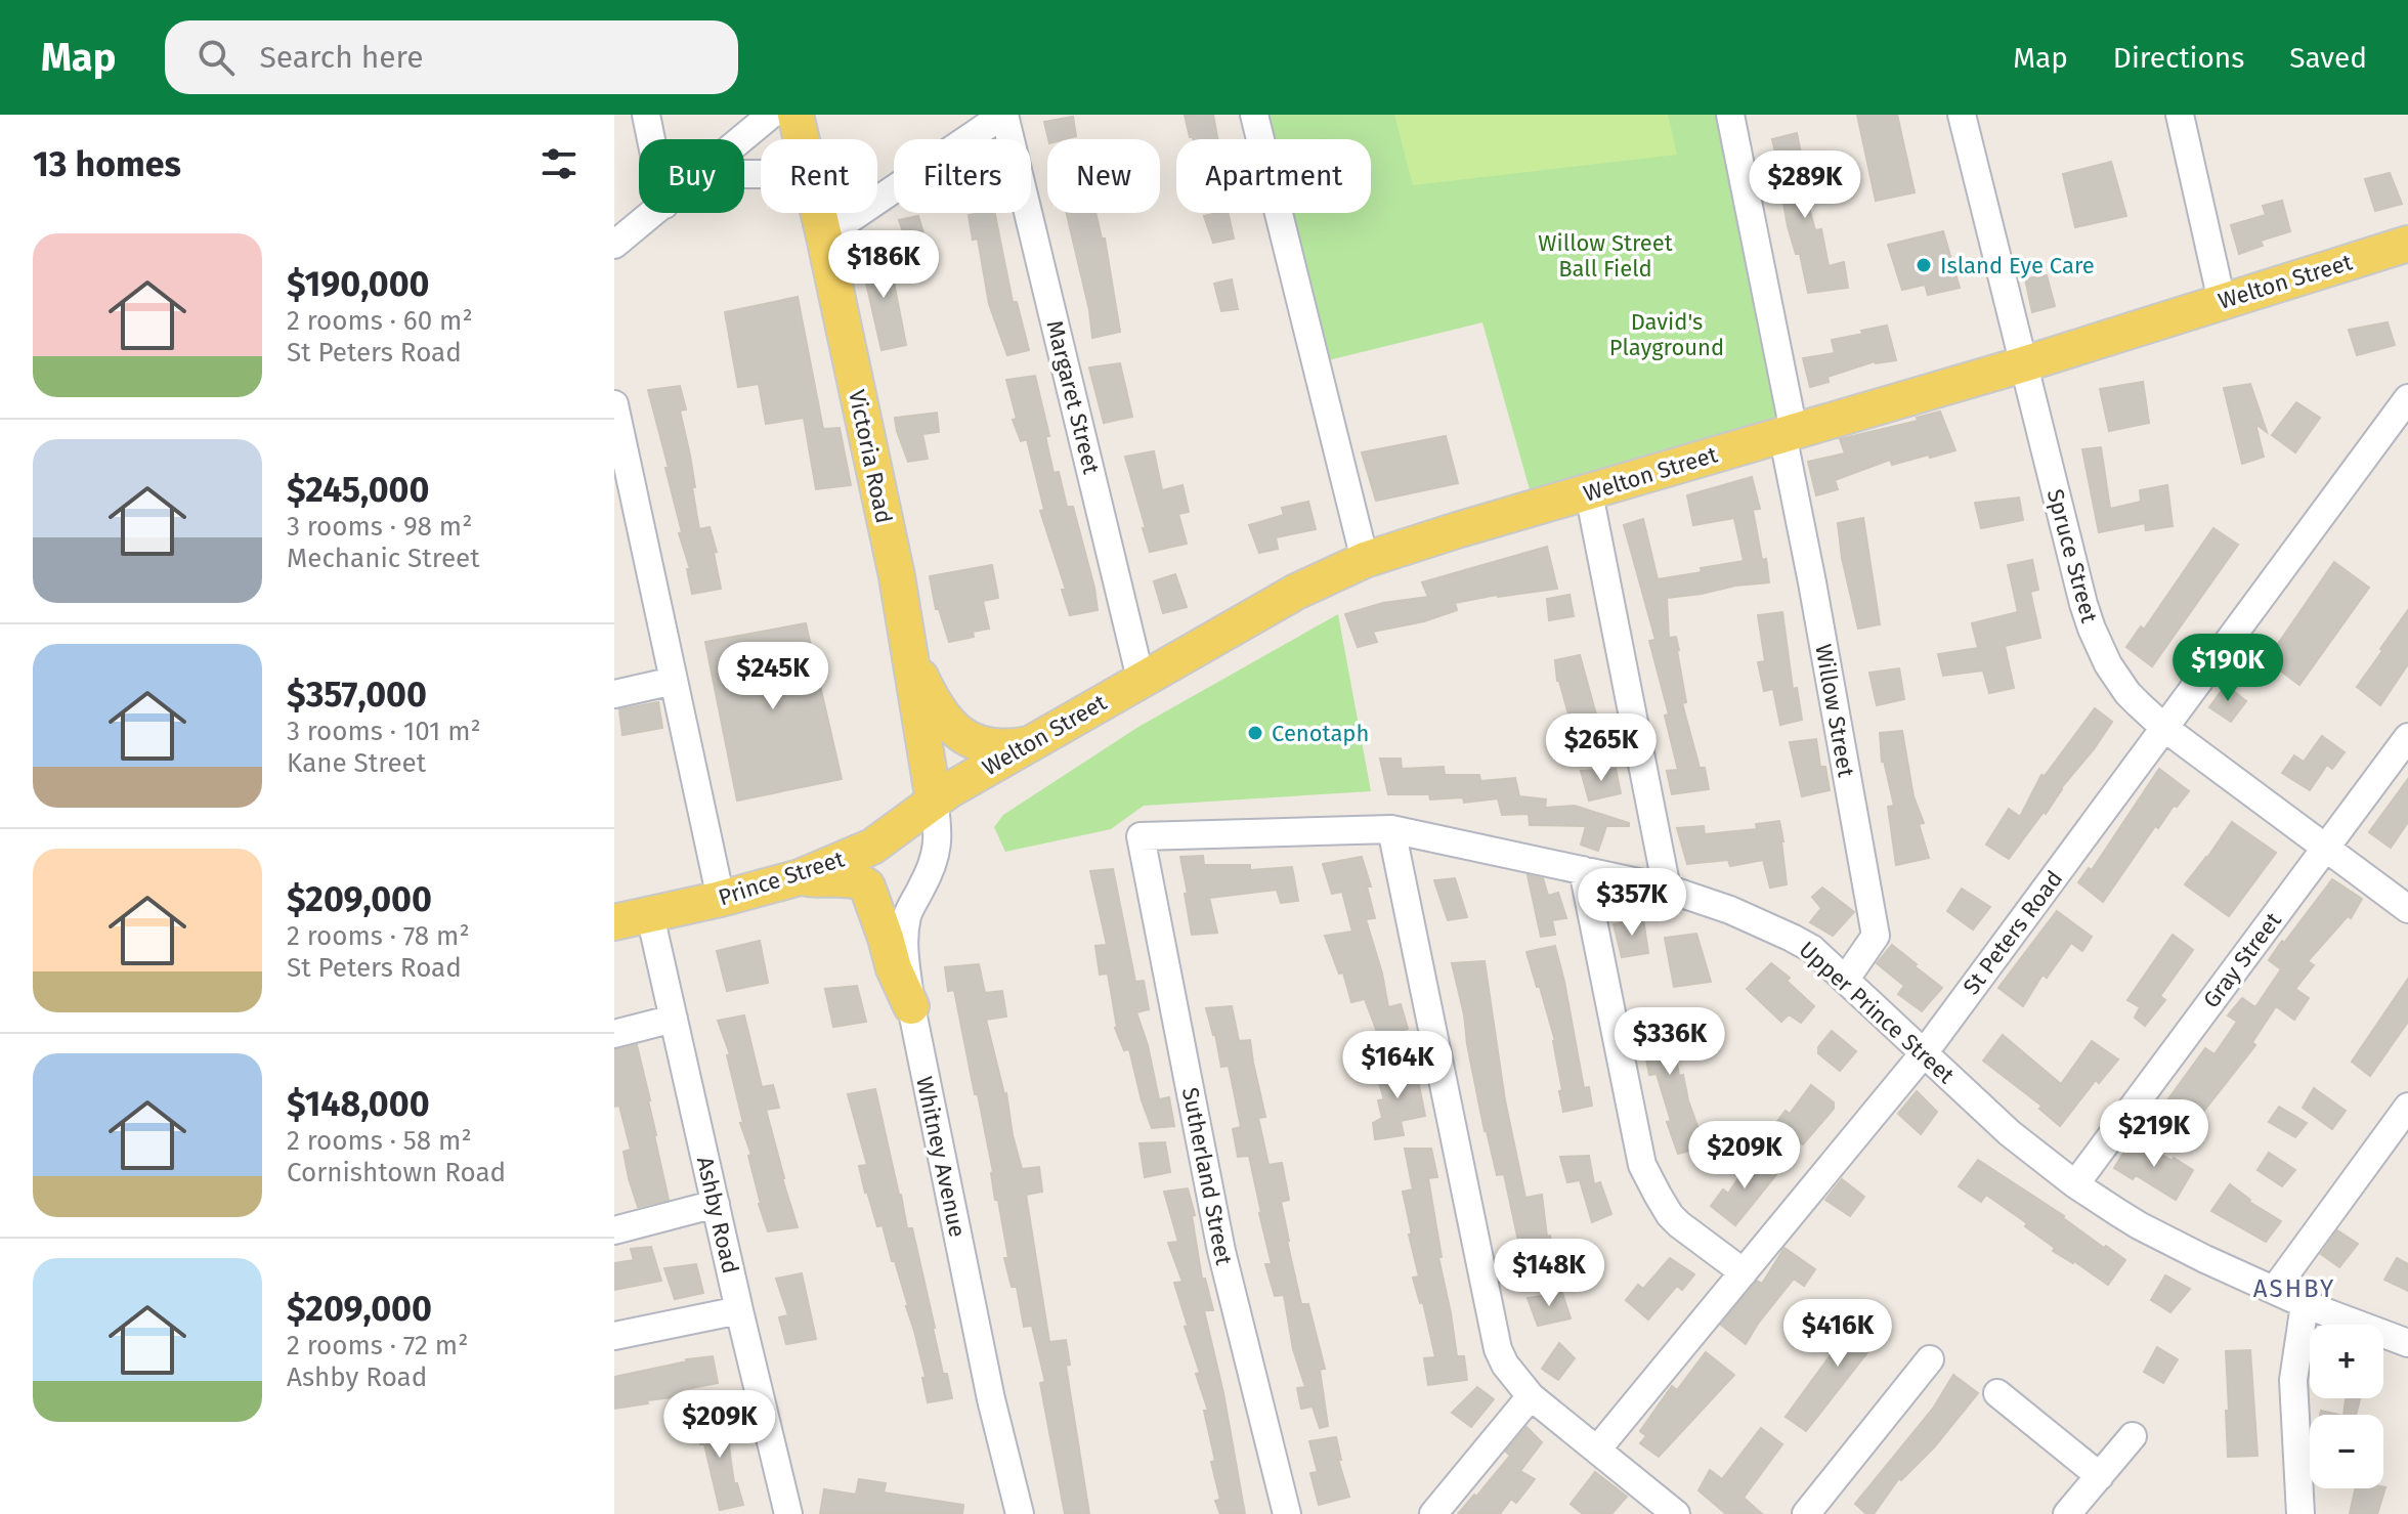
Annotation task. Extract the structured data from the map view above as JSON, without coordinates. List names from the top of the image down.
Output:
{
  "streets": {
    "main road": ["Welton Street", "Victoria Road", "Prince Street"],
    "street": [
      "Margaret Street",
      "Spruce Street",
      "Willow Street",
      "St Peters Road",
      "Gray Street",
      "Upper Prince Street",
      "Whitney Avenue",
      "Sutherland Street",
      "Ashby Road"
    ]
  },
  "crossings": [
    ["Welton Street", "Margaret Street"],
    ["Welton Street", "Victoria Road"],
    ["Welton Street", "Spruce Street"],
    ["Welton Street", "Willow Street"],
    ["Welton Street", "Prince Street"],
    ["Welton Street", "Whitney Avenue"],
    ["Victoria Road", "Prince Street"],
    ["Victoria Road", "Whitney Avenue"],
    ["Spruce Street", "St Peters Road"],
    ["Spruce Street", "Gray Street"],
    ["Willow Street", "Upper Prince Street"],
    ["Prince Street", "Whitney Avenue"],
    ["Prince Street", "Ashby Road"],
    ["St Peters Road", "Upper Prince Street"],
    ["Gray Street", "Upper Prince Street"],
    ["Upper Prince Street", "Sutherland Street"]
  ],
  "districts": ["ASHBY"],
  "parks": ["Willow Street Ball Field", "David's Playground"],
  "places": ["Island Eye Care", "Cenotaph"],
  "page": {
    "header": "Map",
    "search": "Search here",
    "nav": ["Map", "Directions", "Saved"],
    "heading": "13 homes",
    "chip": [
      "Buy",
      "Rent",
      "Filters",
      "New",
      "Apartment"
    ],
    "price": [
      "$289K",
      "$186K",
      "$190K",
      "$245K",
      "$265K",
      "$357K",
      "$336K",
      "$164K",
      "$219K",
      "$209K",
      "$148K",
      "$416K",
      "$209K"
    ],
    "list": [
      {
        "name": "$190,000",
        "note": "2 rooms · 60 m² · St Peters Road"
      },
      {
        "name": "$245,000",
        "note": "3 rooms · 98 m² · Mechanic Street"
      },
      {
        "name": "$357,000",
        "note": "3 rooms · 101 m² · Kane Street"
      },
      {
        "name": "$209,000",
        "note": "2 rooms · 78 m² · St Peters Road"
      },
      {
        "name": "$148,000",
        "note": "2 rooms · 58 m² · Cornishtown Road"
      },
      {
        "name": "$209,000",
        "note": "2 rooms · 72 m² · Ashby Road"
      }
    ],
    "map_buttons": ["+", "−"]
  }
}
